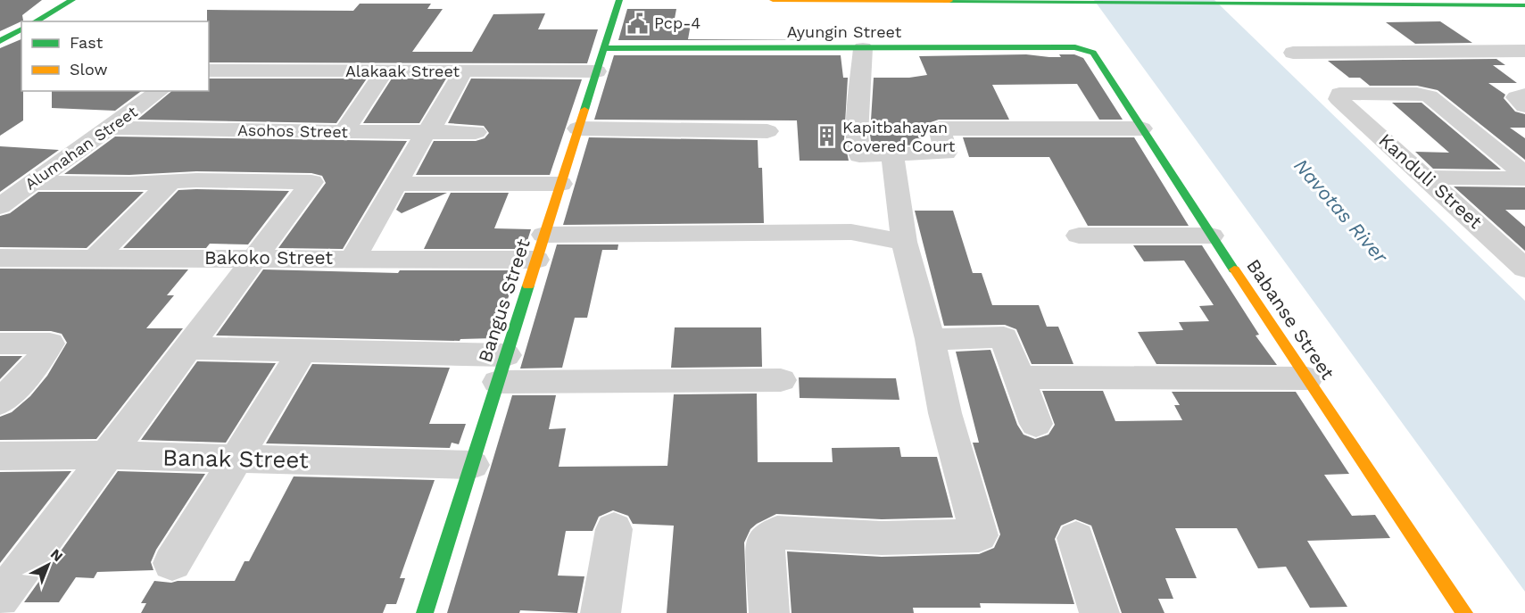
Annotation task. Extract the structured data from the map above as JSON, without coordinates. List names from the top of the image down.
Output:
{
  "streets": {
    "street": [
      "Ayungin Street",
      "Alakaak Street",
      "Asohos Street",
      "Alumahan Street",
      "Kanduli Street",
      "Bakoko Street",
      "Bangus Street",
      "Babanse Street",
      "Banak Street"
    ]
  },
  "crossings": [
    ["Ayungin Street", "Bangus Street"],
    ["Ayungin Street", "Babanse Street"],
    ["Alakaak Street", "Bangus Street"],
    ["Asohos Street", "Alumahan Street"],
    ["Bakoko Street", "Bangus Street"],
    ["Bangus Street", "Banak Street"]
  ],
  "water": ["Navotas River"],
  "places": {
    "public building": ["Pcp-4"],
    "building": ["Kapitbahayan Covered Court"]
  },
  "legend": ["Fast", "Slow"],
  "north": "top right"
}
